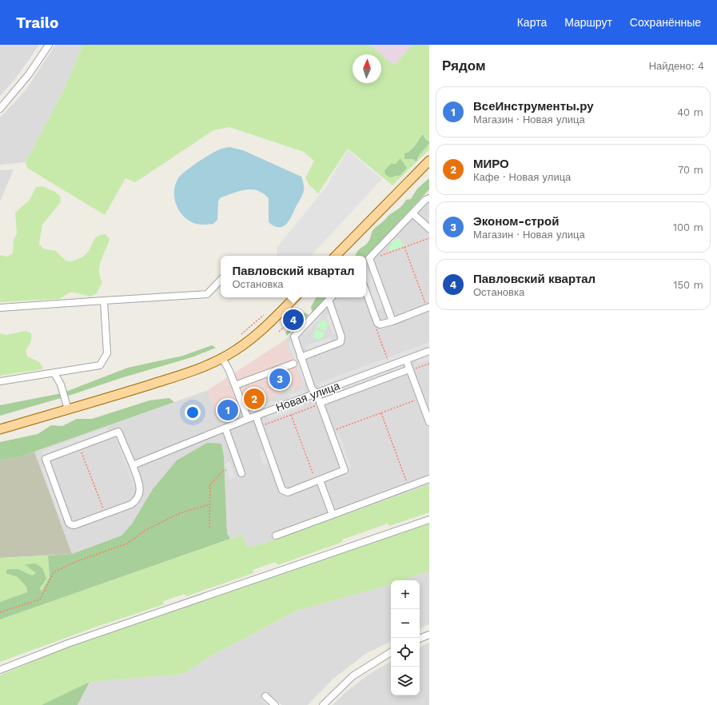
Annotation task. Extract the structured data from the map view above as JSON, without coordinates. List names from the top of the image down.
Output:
{
  "streets": {
    "street": ["Новая улица"]
  },
  "north": "top",
  "page": {
    "header": "Trailo",
    "nav": ["Карта", "Маршрут", "Сохранённые"],
    "heading": ["Рядом", "Найдено: 4"],
    "list": [
      {
        "mark": "1",
        "name": "ВсеИнструменты.ру",
        "note": "Магазин · Новая улица",
        "value": "40 m"
      },
      {
        "mark": "2",
        "name": "МИРО",
        "note": "Кафе · Новая улица",
        "value": "70 m"
      },
      {
        "mark": "3",
        "name": "Эконом-строй",
        "note": "Магазин · Новая улица",
        "value": "100 m"
      },
      {
        "mark": "4",
        "name": "Павловский квартал",
        "note": "Остановка",
        "value": "150 m"
      }
    ],
    "popup": ["Павловский квартал", "Остановка"],
    "pins": [
      "4",
      "3",
      "2",
      "1"
    ],
    "map_buttons": ["+", "−"]
  }
}
